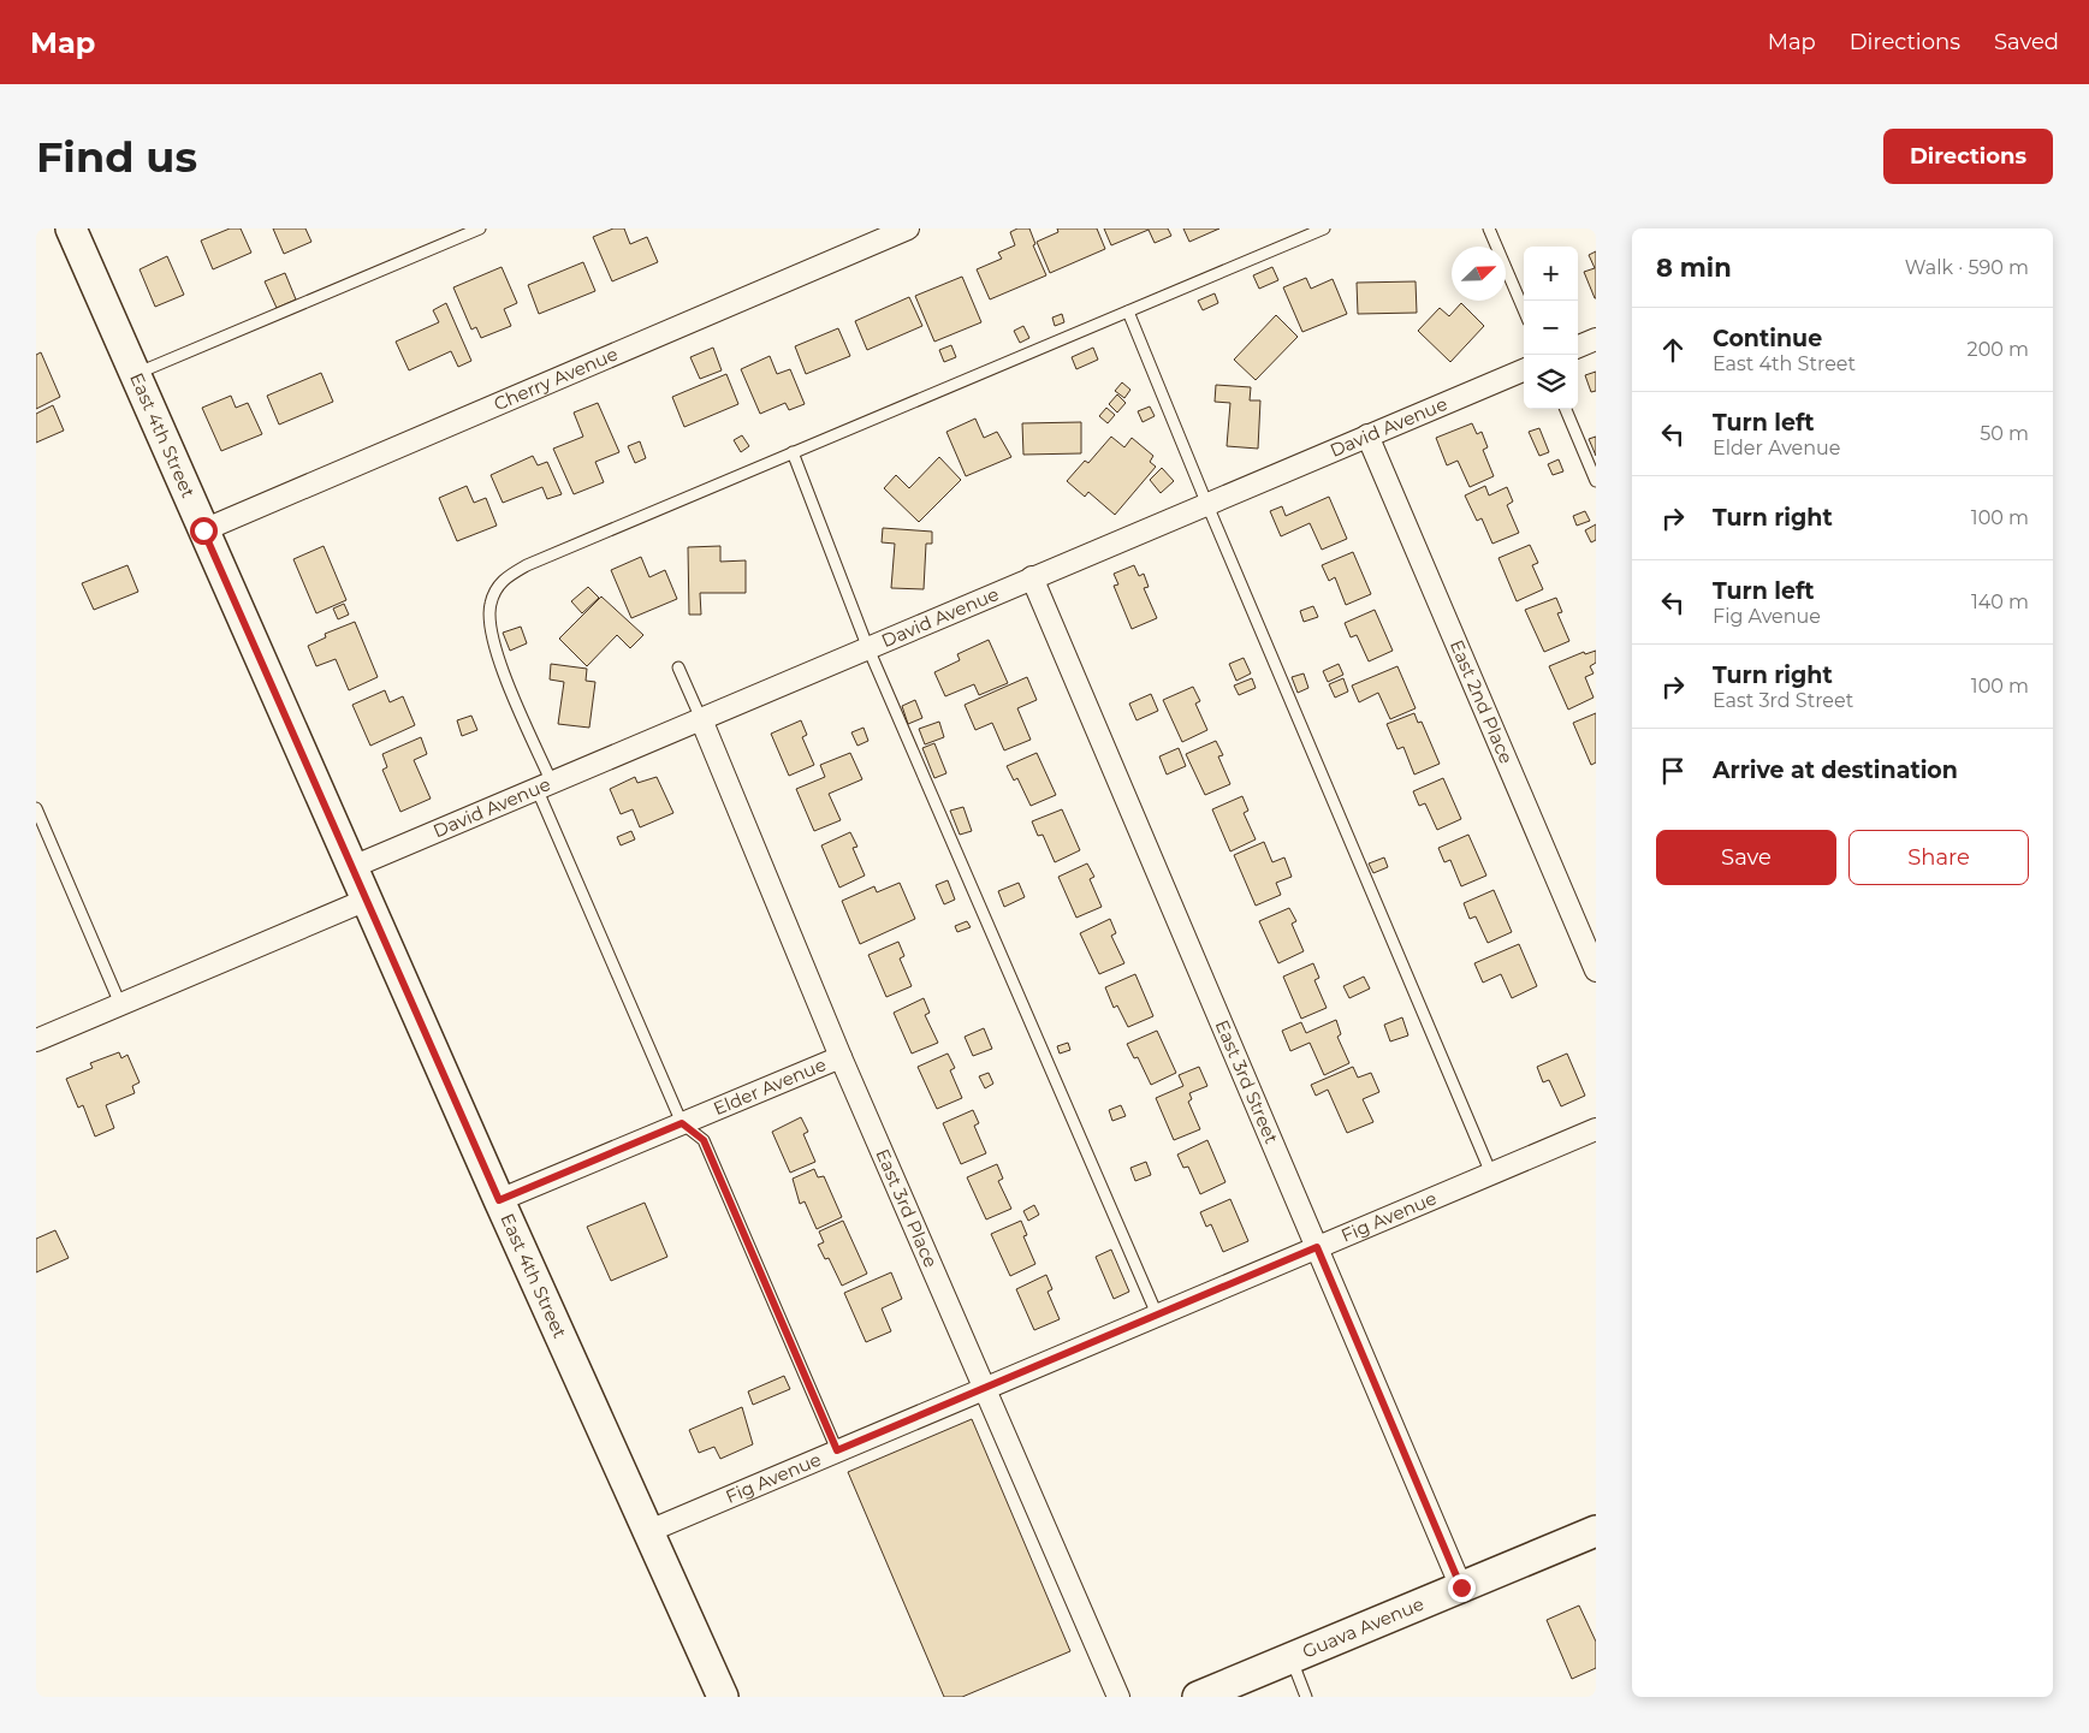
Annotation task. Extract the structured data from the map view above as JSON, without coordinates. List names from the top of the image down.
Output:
{
  "streets": {
    "street": [
      "Cherry Avenue",
      "David Avenue",
      "East 4th Street",
      "East 2nd Place",
      "East 3rd Street",
      "Elder Avenue",
      "East 3rd Place",
      "Fig Avenue",
      "Guava Avenue"
    ]
  },
  "crossings": [
    ["Cherry Avenue", "East 4th Street"],
    ["David Avenue", "East 4th Street"],
    ["David Avenue", "East 2nd Place"],
    ["David Avenue", "East 3rd Street"],
    ["David Avenue", "East 3rd Place"],
    ["East 4th Street", "Elder Avenue"],
    ["East 4th Street", "Fig Avenue"],
    ["East 3rd Street", "Fig Avenue"],
    ["East 3rd Street", "Guava Avenue"],
    ["Elder Avenue", "East 3rd Place"],
    ["East 3rd Place", "Fig Avenue"]
  ],
  "north": "top right",
  "page": {
    "header": "Map",
    "nav": ["Map", "Directions", "Saved"],
    "buttons": [
      "Directions",
      ["Save", "Share"]
    ],
    "title": "Find us",
    "heading": ["8 min", "Walk · 590 m"],
    "map_buttons": ["+", "−"],
    "list": [
      ["Continue", "East 4th Street", "200 m"],
      ["Turn left", "Elder Avenue", "50 m"],
      ["Turn right", "100 m"],
      ["Turn left", "Fig Avenue", "140 m"],
      ["Turn right", "East 3rd Street", "100 m"],
      "Arrive at destination"
    ]
  }
}
